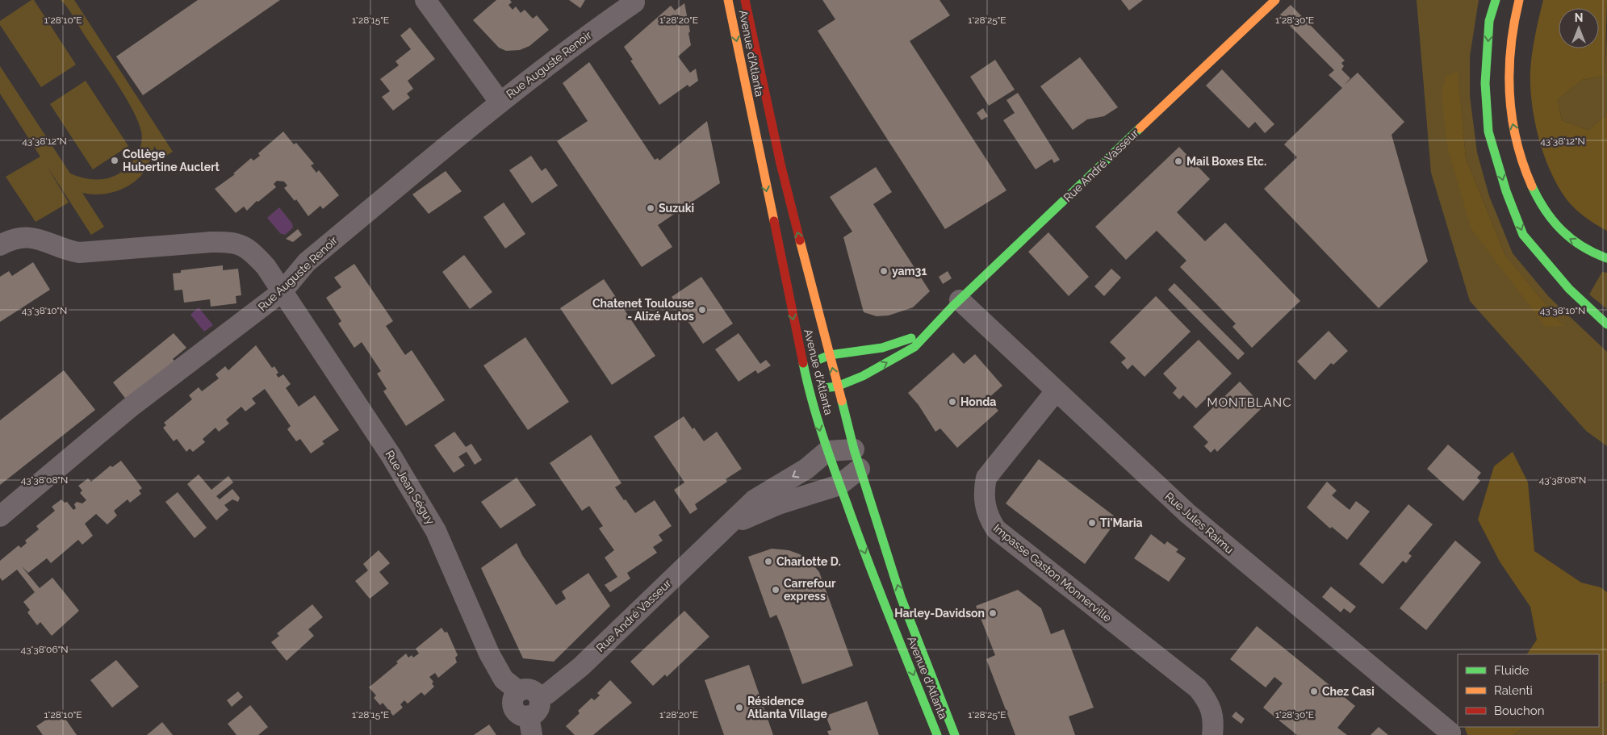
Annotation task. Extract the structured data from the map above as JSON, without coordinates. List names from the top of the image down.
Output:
{
  "streets": {
    "main road": ["Avenue d'Atlanta", "Rue André Vasseur"],
    "street": [
      "Rue Auguste Renoir",
      "Rue Jean Séguy",
      "Rue Jules Raimu",
      "Impasse Gaston Monnerville"
    ]
  },
  "crossings": [
    ["Avenue d'Atlanta", "Rue André Vasseur"],
    ["Rue Auguste Renoir", "Rue Jean Séguy"],
    ["Rue André Vasseur", "Rue Jean Séguy"],
    ["Rue André Vasseur", "Rue Jules Raimu"],
    ["Rue Jules Raimu", "Impasse Gaston Monnerville"]
  ],
  "districts": ["MONTBLANC"],
  "places": [
    "Collège Hubertine Auclert",
    "Mail Boxes Etc.",
    "Suzuki",
    "yam31",
    "Chatenet Toulouse - Alizé Autos",
    "Honda",
    "Ti'Maria",
    "Charlotte D.",
    "Carrefour express",
    "Harley-Davidson",
    "Chez Casi",
    "Résidence Atlanta Village"
  ],
  "legend": ["Fluide", "Ralenti", "Bouchon"],
  "north": "top",
  "coordinates": [
    "1°28'10\"E",
    "1°28'15\"E",
    "1°28'20\"E",
    "1°28'25\"E",
    "1°28'30\"E",
    "43°38'12\"N",
    "43°38'10\"N",
    "43°38'08\"N",
    "43°38'06\"N"
  ]
}
